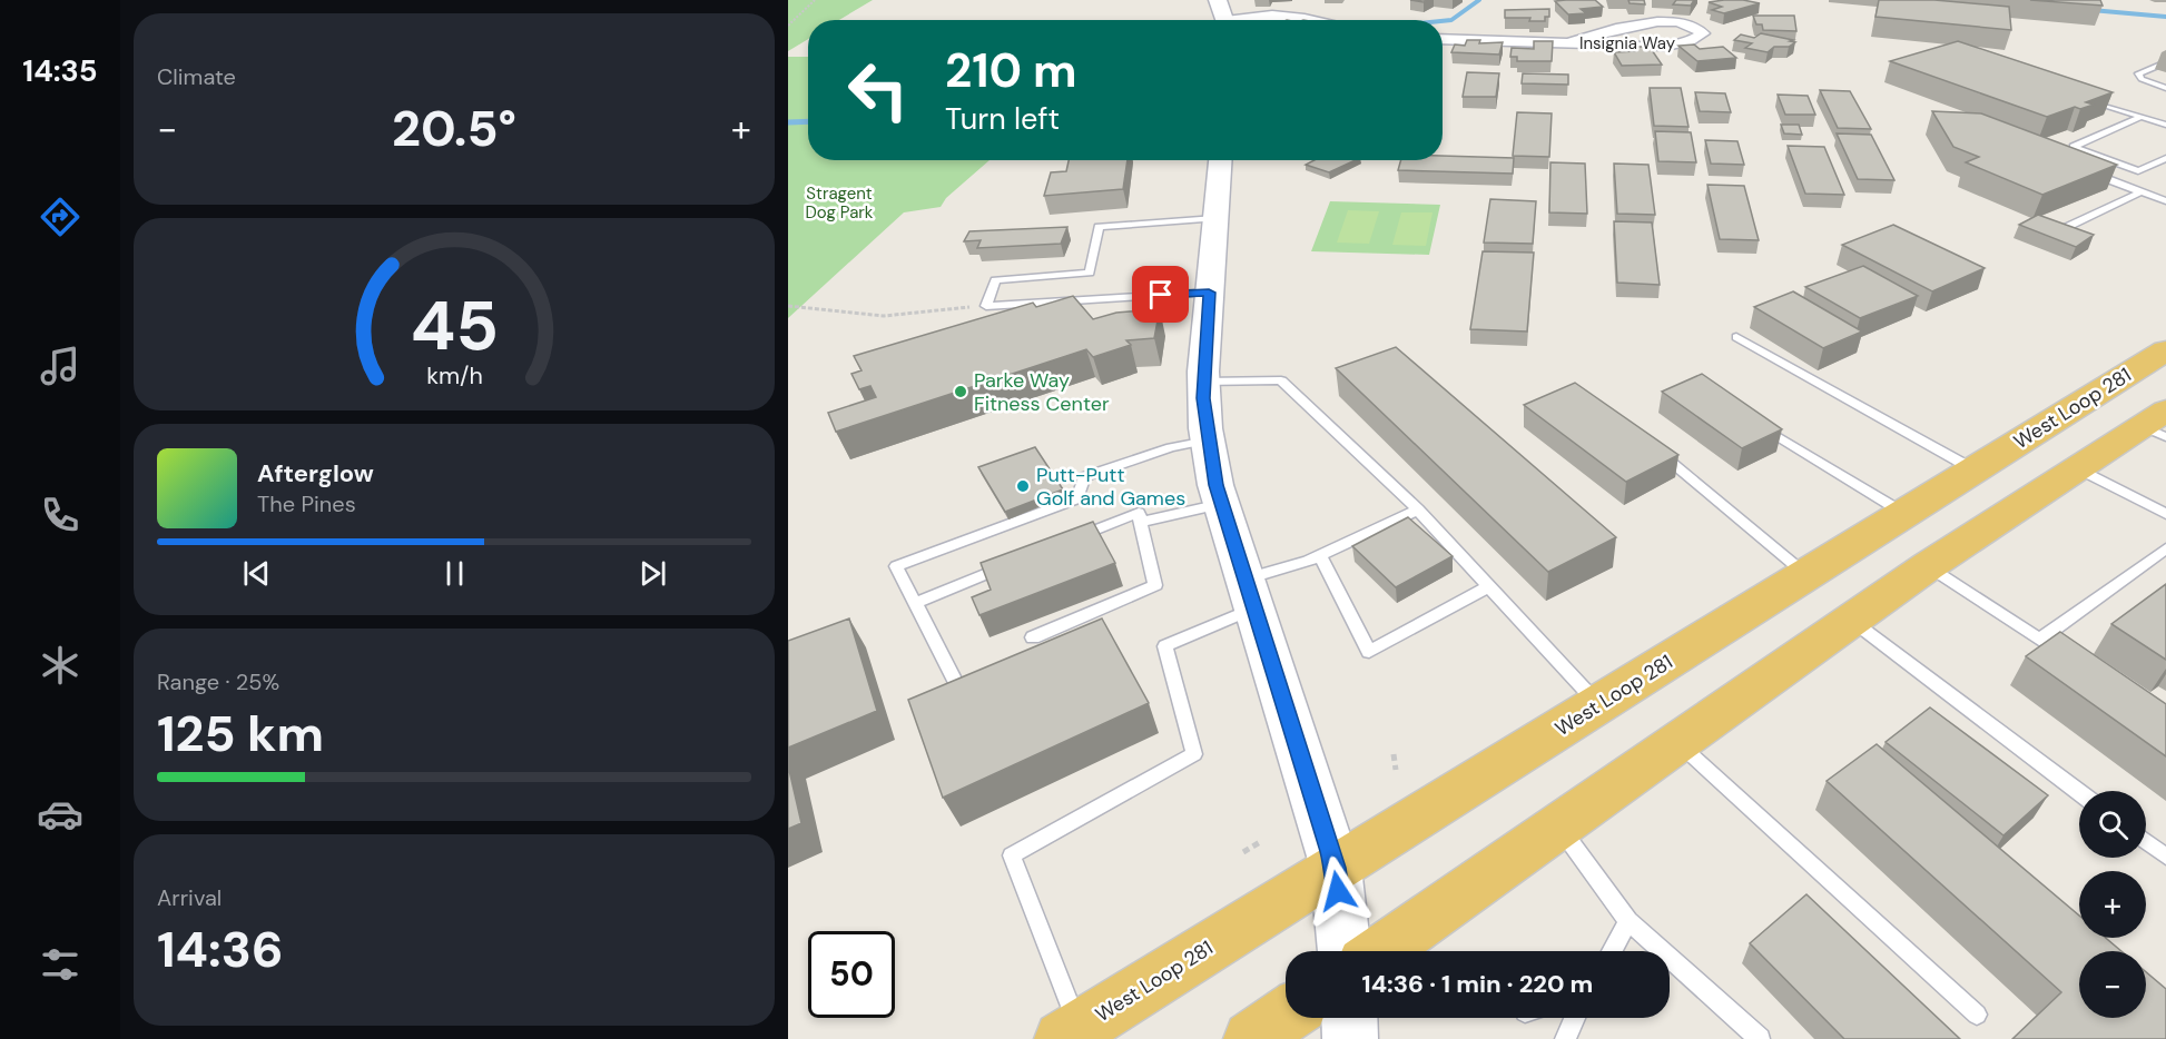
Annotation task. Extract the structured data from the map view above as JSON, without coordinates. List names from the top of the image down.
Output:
{
  "streets": {
    "highway": ["West Loop 281"],
    "street": ["Insignia Way"]
  },
  "parks": ["Stragent Dog Park"],
  "places": ["Parke Way Fitness Center", "Putt-Putt Golf and Games"],
  "page": {
    "tabs": "14:35",
    "tile": [
      "Climate",
      ["Range · 25%", "125 km"],
      ["Arrival", "14:36"]
    ],
    "turn": ["210 m", "Turn left"],
    "heat": ["−", "20.5°", "+"],
    "song": ["Afterglow", "The Pines"],
    "map_buttons": ["+", "−"],
    "limit": "50",
    "trip": "14:36 · 1 min · 220 m",
    "gauge": ["45", "km/h"]
  }
}
